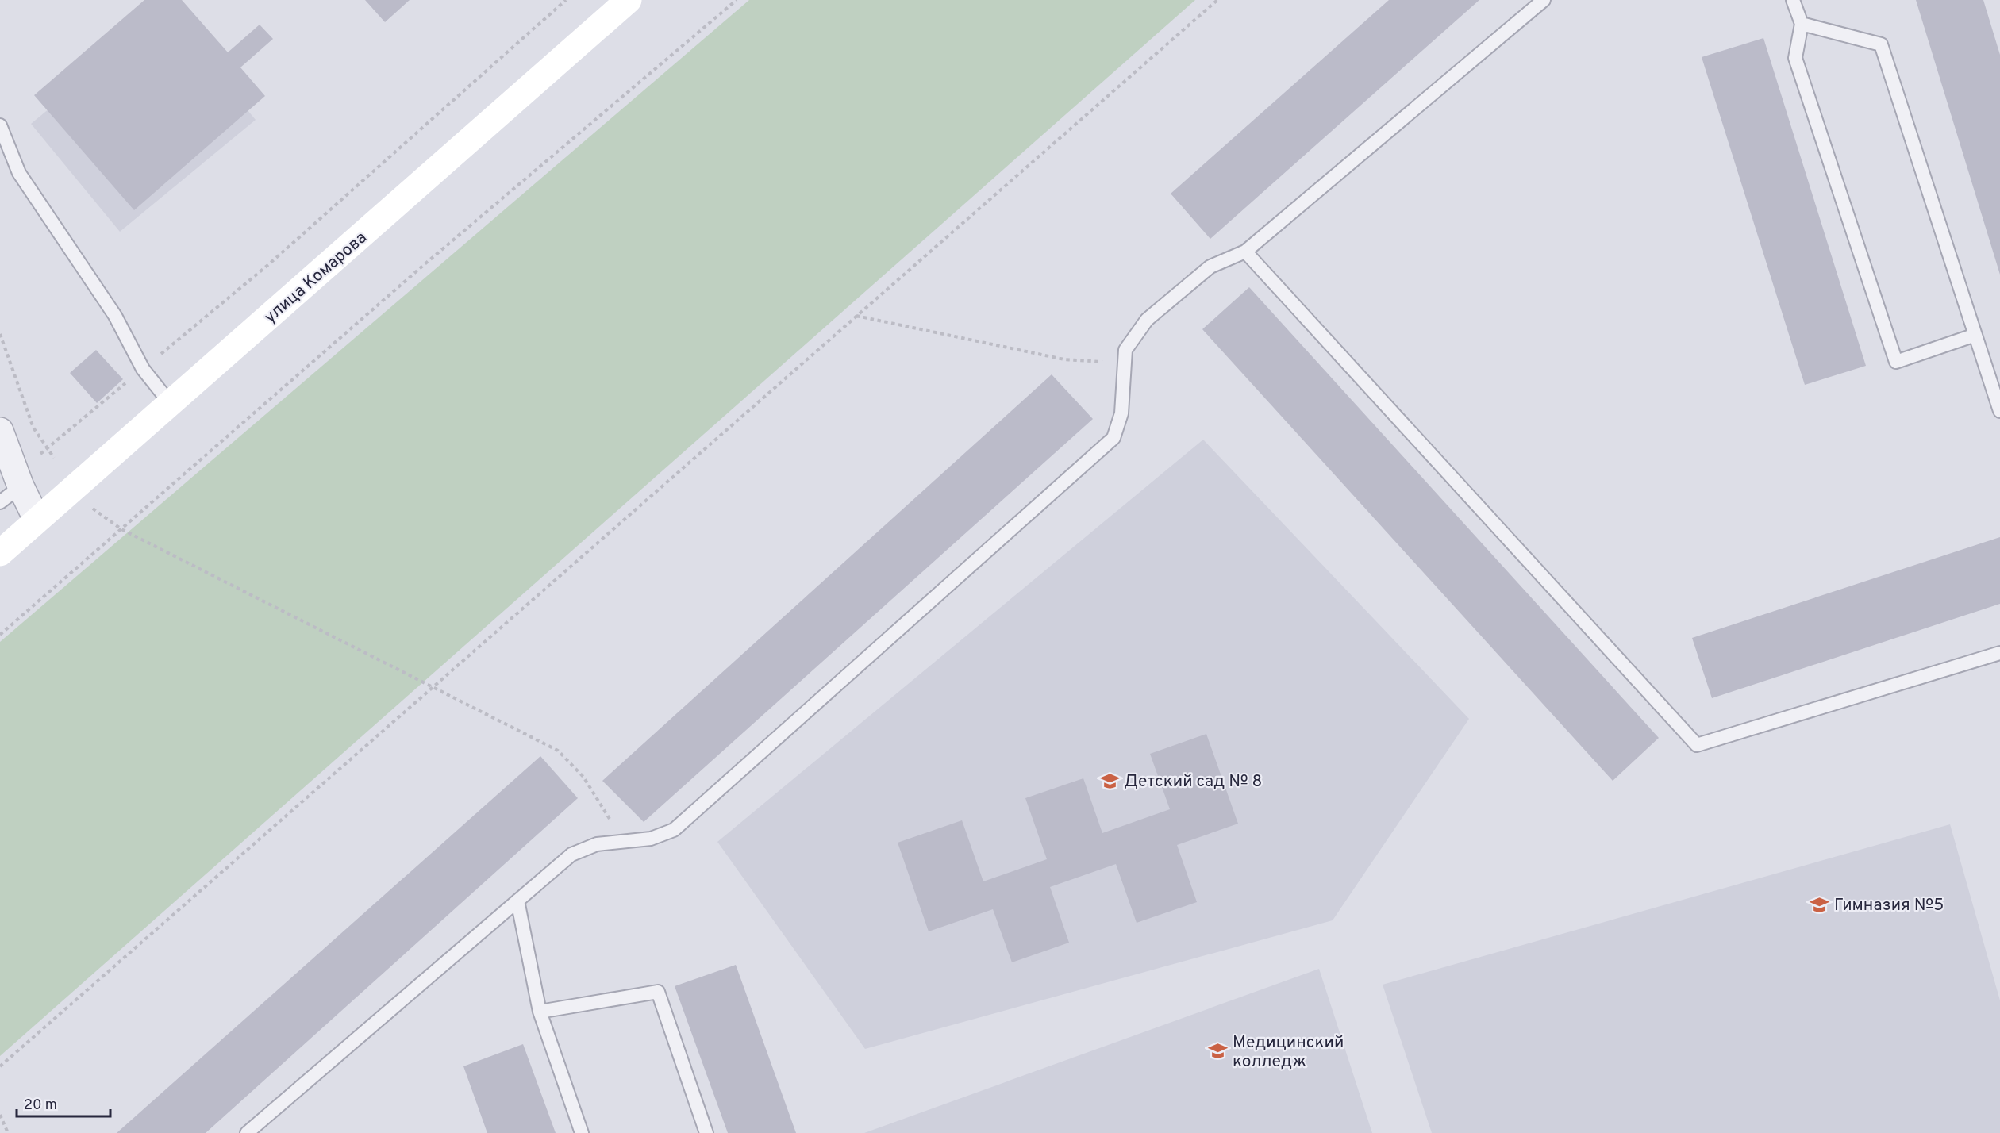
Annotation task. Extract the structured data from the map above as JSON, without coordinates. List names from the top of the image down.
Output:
{
  "streets": {
    "main road": ["улица Комарова"]
  },
  "places": {
    "school or university": ["Детский сад № 8", "Гимназия №5", "Медицинский колледж"]
  },
  "scale_bar": "20 m"
}
